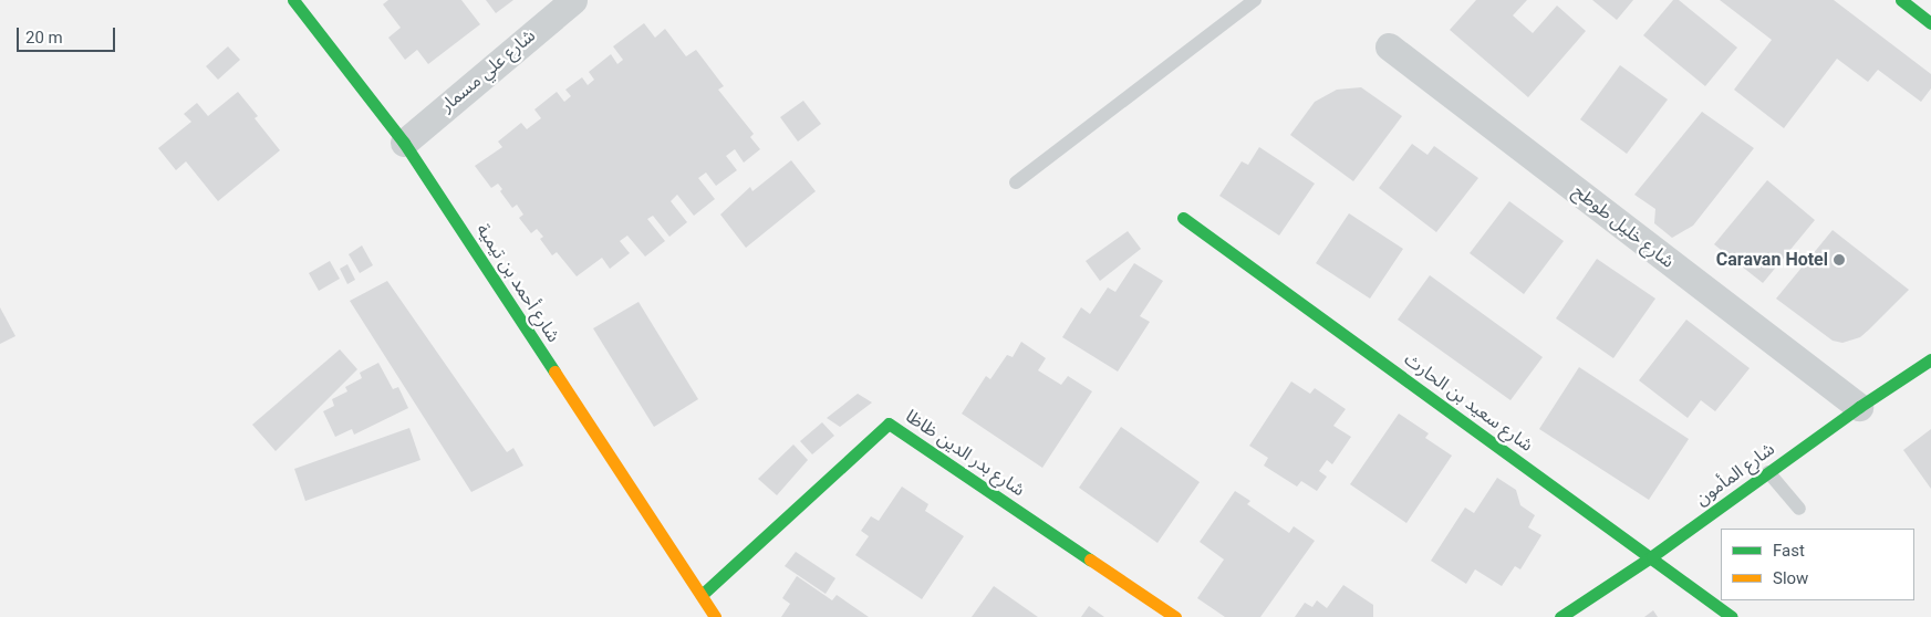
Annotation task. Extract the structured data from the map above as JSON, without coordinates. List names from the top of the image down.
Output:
{
  "streets": {
    "street": [
      "شارع علي مسمار",
      "شارع خليل طوطح",
      "شارع أحمد بن تيمية",
      "شارع سعيد بن الحارث",
      "شارع بدر الدين ظاظا",
      "شارع المأمون"
    ]
  },
  "crossings": [
    ["شارع علي مسمار", "شارع أحمد بن تيمية"],
    ["شارع خليل طوطح", "شارع المأمون"],
    ["شارع أحمد بن تيمية", "شارع بدر الدين ظاظا"],
    ["شارع سعيد بن الحارث", "شارع المأمون"]
  ],
  "places": ["Caravan Hotel"],
  "legend": ["Fast", "Slow"],
  "scale_bar": "20 m"
}
